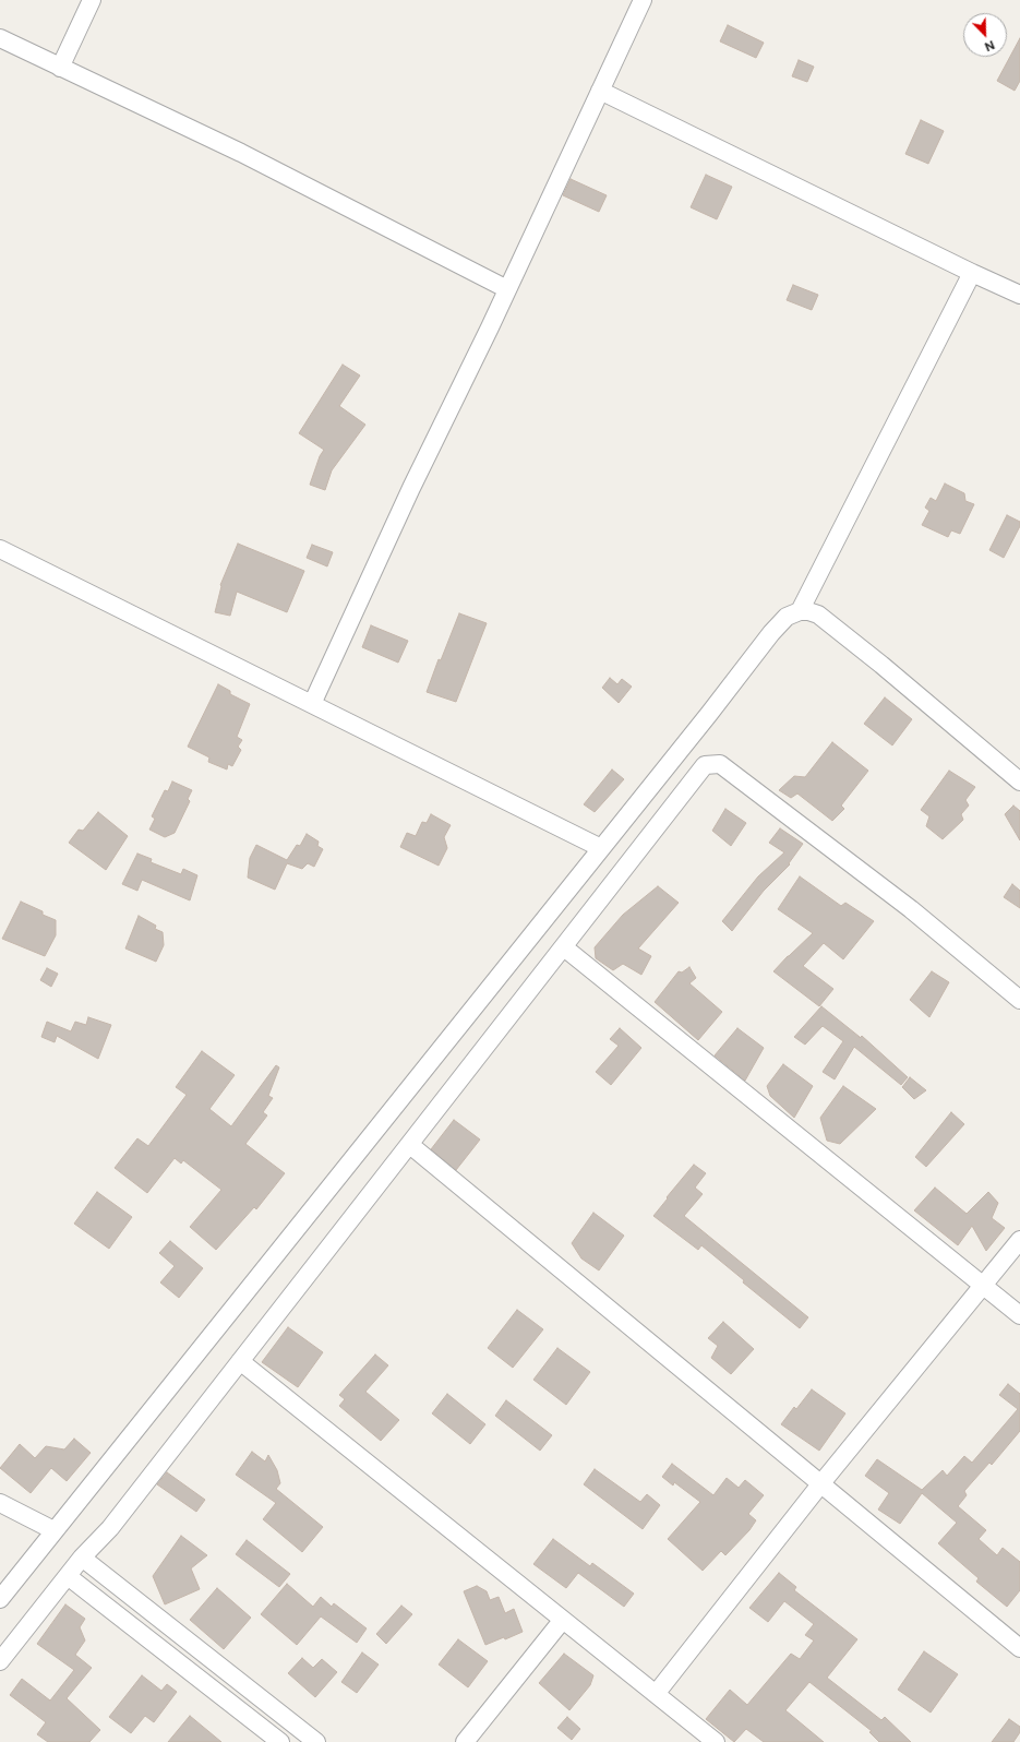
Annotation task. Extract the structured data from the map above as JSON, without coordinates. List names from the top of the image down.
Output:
{
  "north": "bottom right"
}
